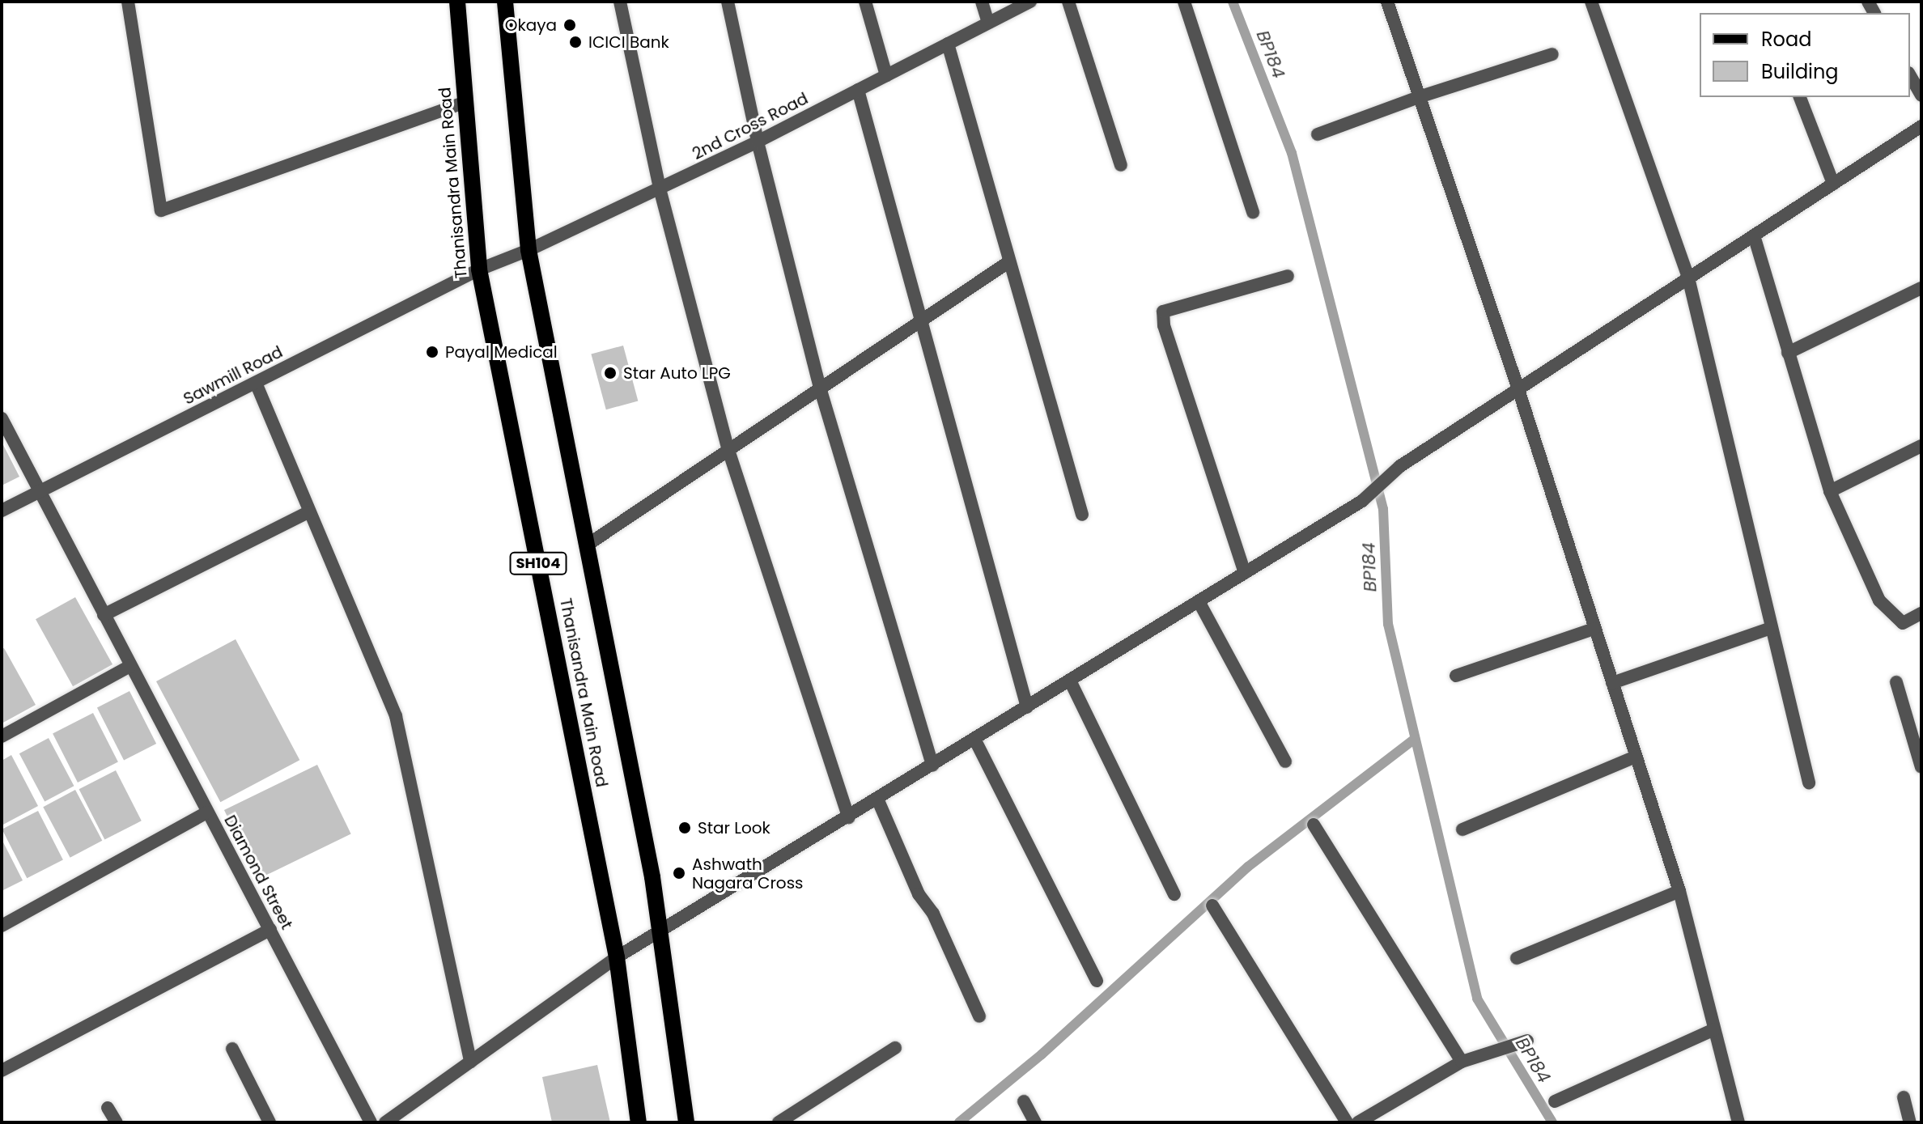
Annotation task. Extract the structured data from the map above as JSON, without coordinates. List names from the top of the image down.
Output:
{
  "streets": {
    "main road": ["Thanisandra Main Road", "SH104"],
    "street": ["2nd Cross Road", "Sawmill Road", "Diamond Street"]
  },
  "crossings": [
    ["2nd Cross Road", "Thanisandra Main Road"],
    ["2nd Cross Road", "Sawmill Road"],
    ["Thanisandra Main Road", "Sawmill Road"]
  ],
  "water": ["BP184"],
  "places": [
    "Okaya",
    "ICICI Bank",
    "Payal Medical",
    "Star Auto LPG",
    "Star Look",
    "Ashwath Nagara Cross"
  ],
  "legend": ["Road", "Building"]
}
